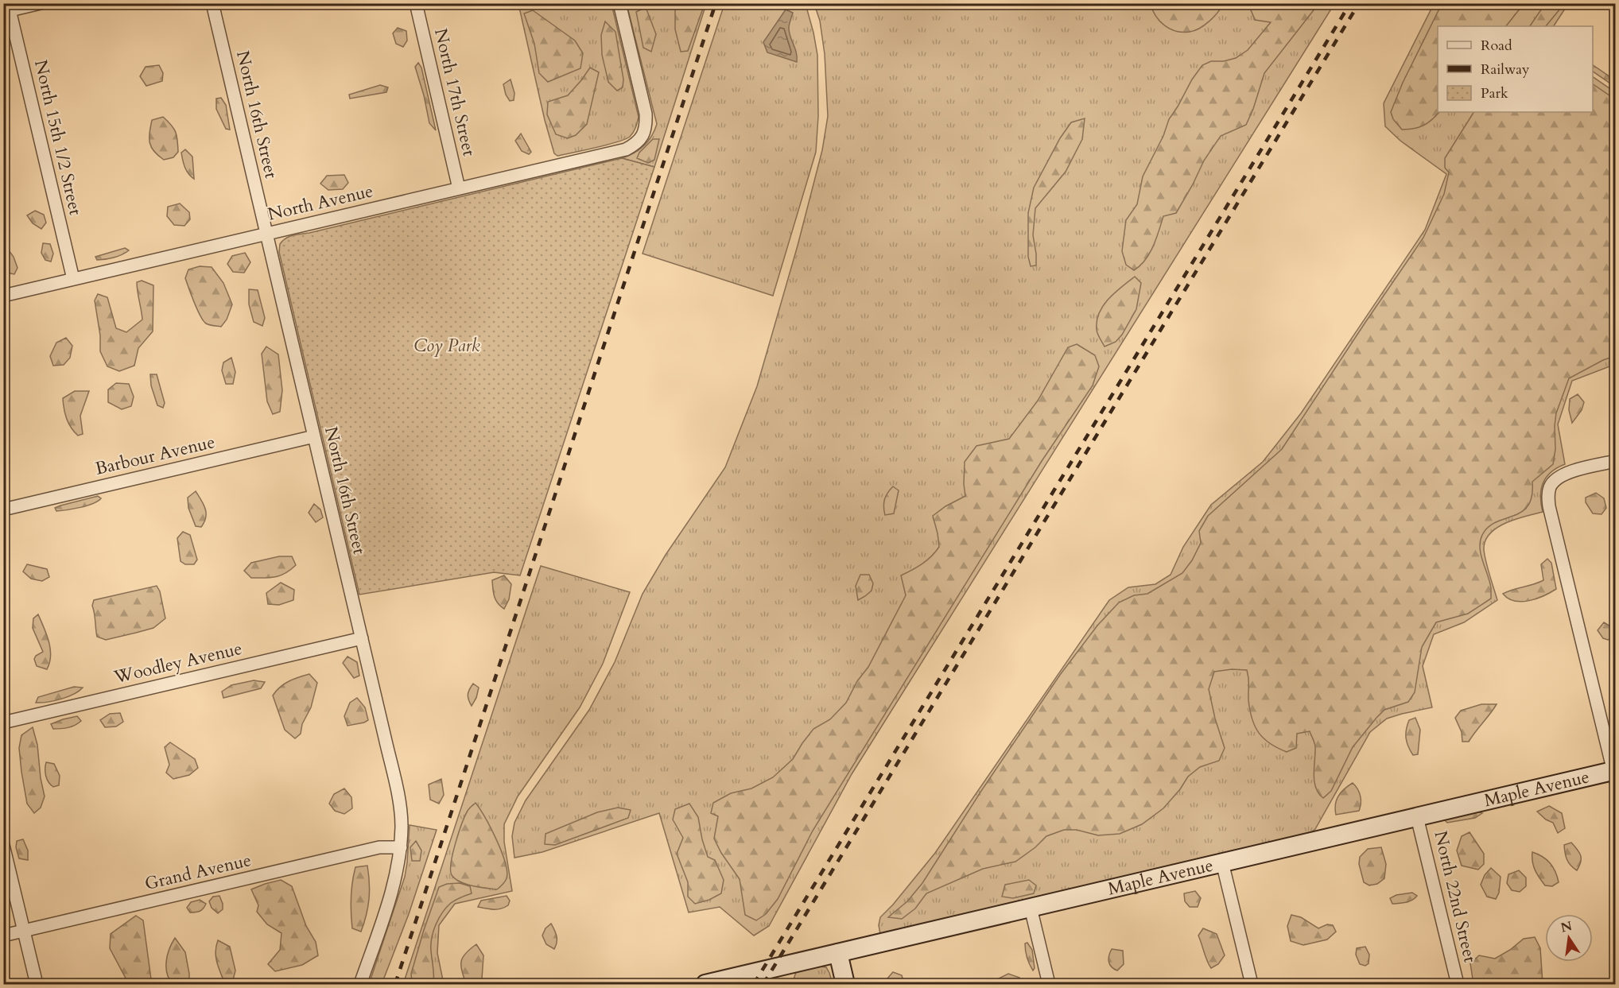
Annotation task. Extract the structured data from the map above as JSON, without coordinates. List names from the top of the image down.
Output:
{
  "streets": {
    "main road": ["Maple Avenue"],
    "street": [
      "North 17th Street",
      "North 16th Street",
      "North 15th 1/2 Street",
      "North Avenue",
      "Barbour Avenue",
      "Woodley Avenue",
      "Grand Avenue",
      "North 22nd Street"
    ]
  },
  "crossings": [
    ["North 17th Street", "North Avenue"],
    ["North 16th Street", "North Avenue"],
    ["North 16th Street", "Barbour Avenue"],
    ["North 16th Street", "Woodley Avenue"],
    ["North 16th Street", "Grand Avenue"],
    ["North 15th 1/2 Street", "North Avenue"],
    ["Maple Avenue", "North 22nd Street"]
  ],
  "parks": ["Coy Park"],
  "legend": ["Road", "Railway", "Park"],
  "north": "top"
}
